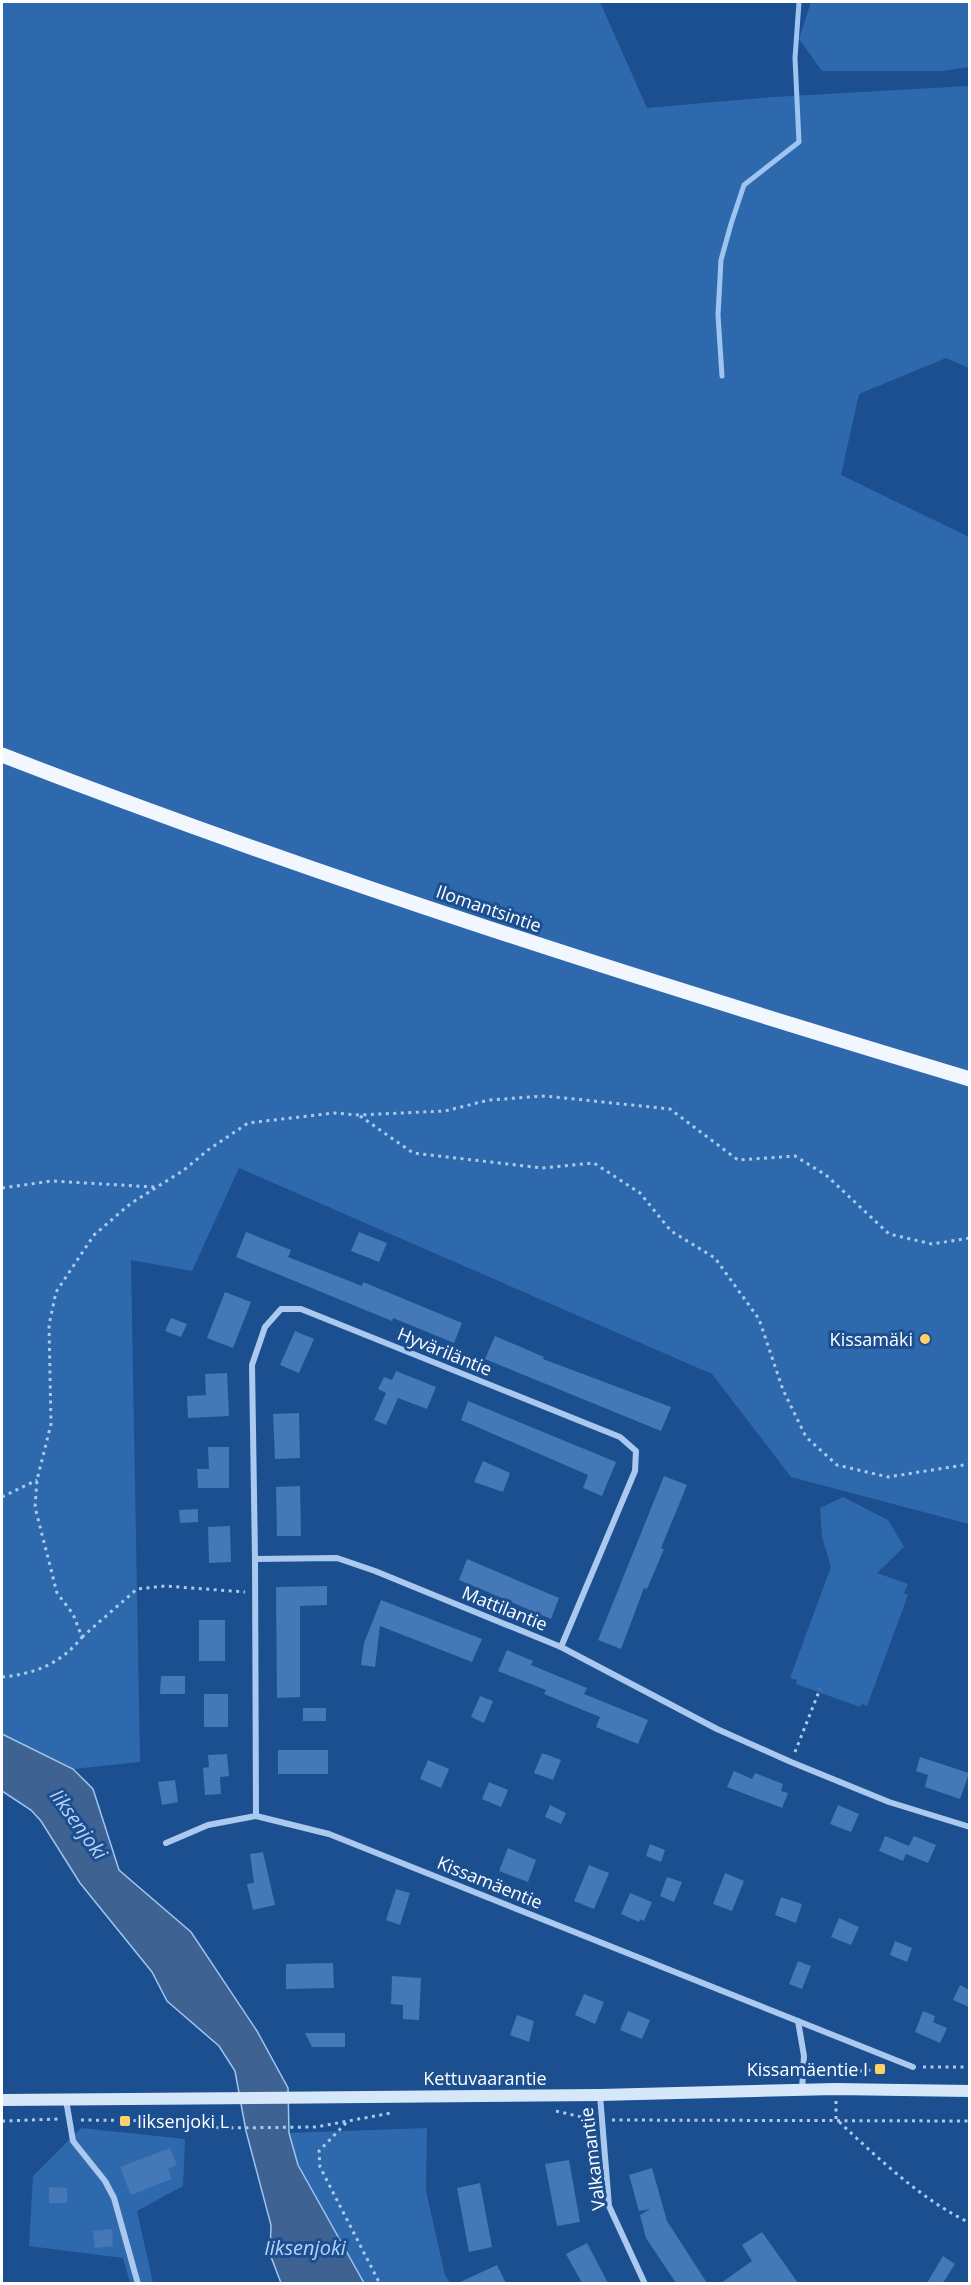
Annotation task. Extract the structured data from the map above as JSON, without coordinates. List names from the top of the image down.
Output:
{
  "streets": {
    "main road": ["Ilomantsintie"],
    "street": [
      "Hyväriläntie",
      "Mattilantie",
      "Kissamäentie",
      "Kettuvaarantie",
      "Valkamantie"
    ]
  },
  "crossings": [
    ["Hyväriläntie", "Mattilantie"],
    ["Kettuvaarantie", "Valkamantie"]
  ],
  "water": ["Iiksenjoki"],
  "places": {
    "other": ["Kissamäki"],
    "transit": ["Kissamäentie I", "Iiksenjoki L"]
  }
}
